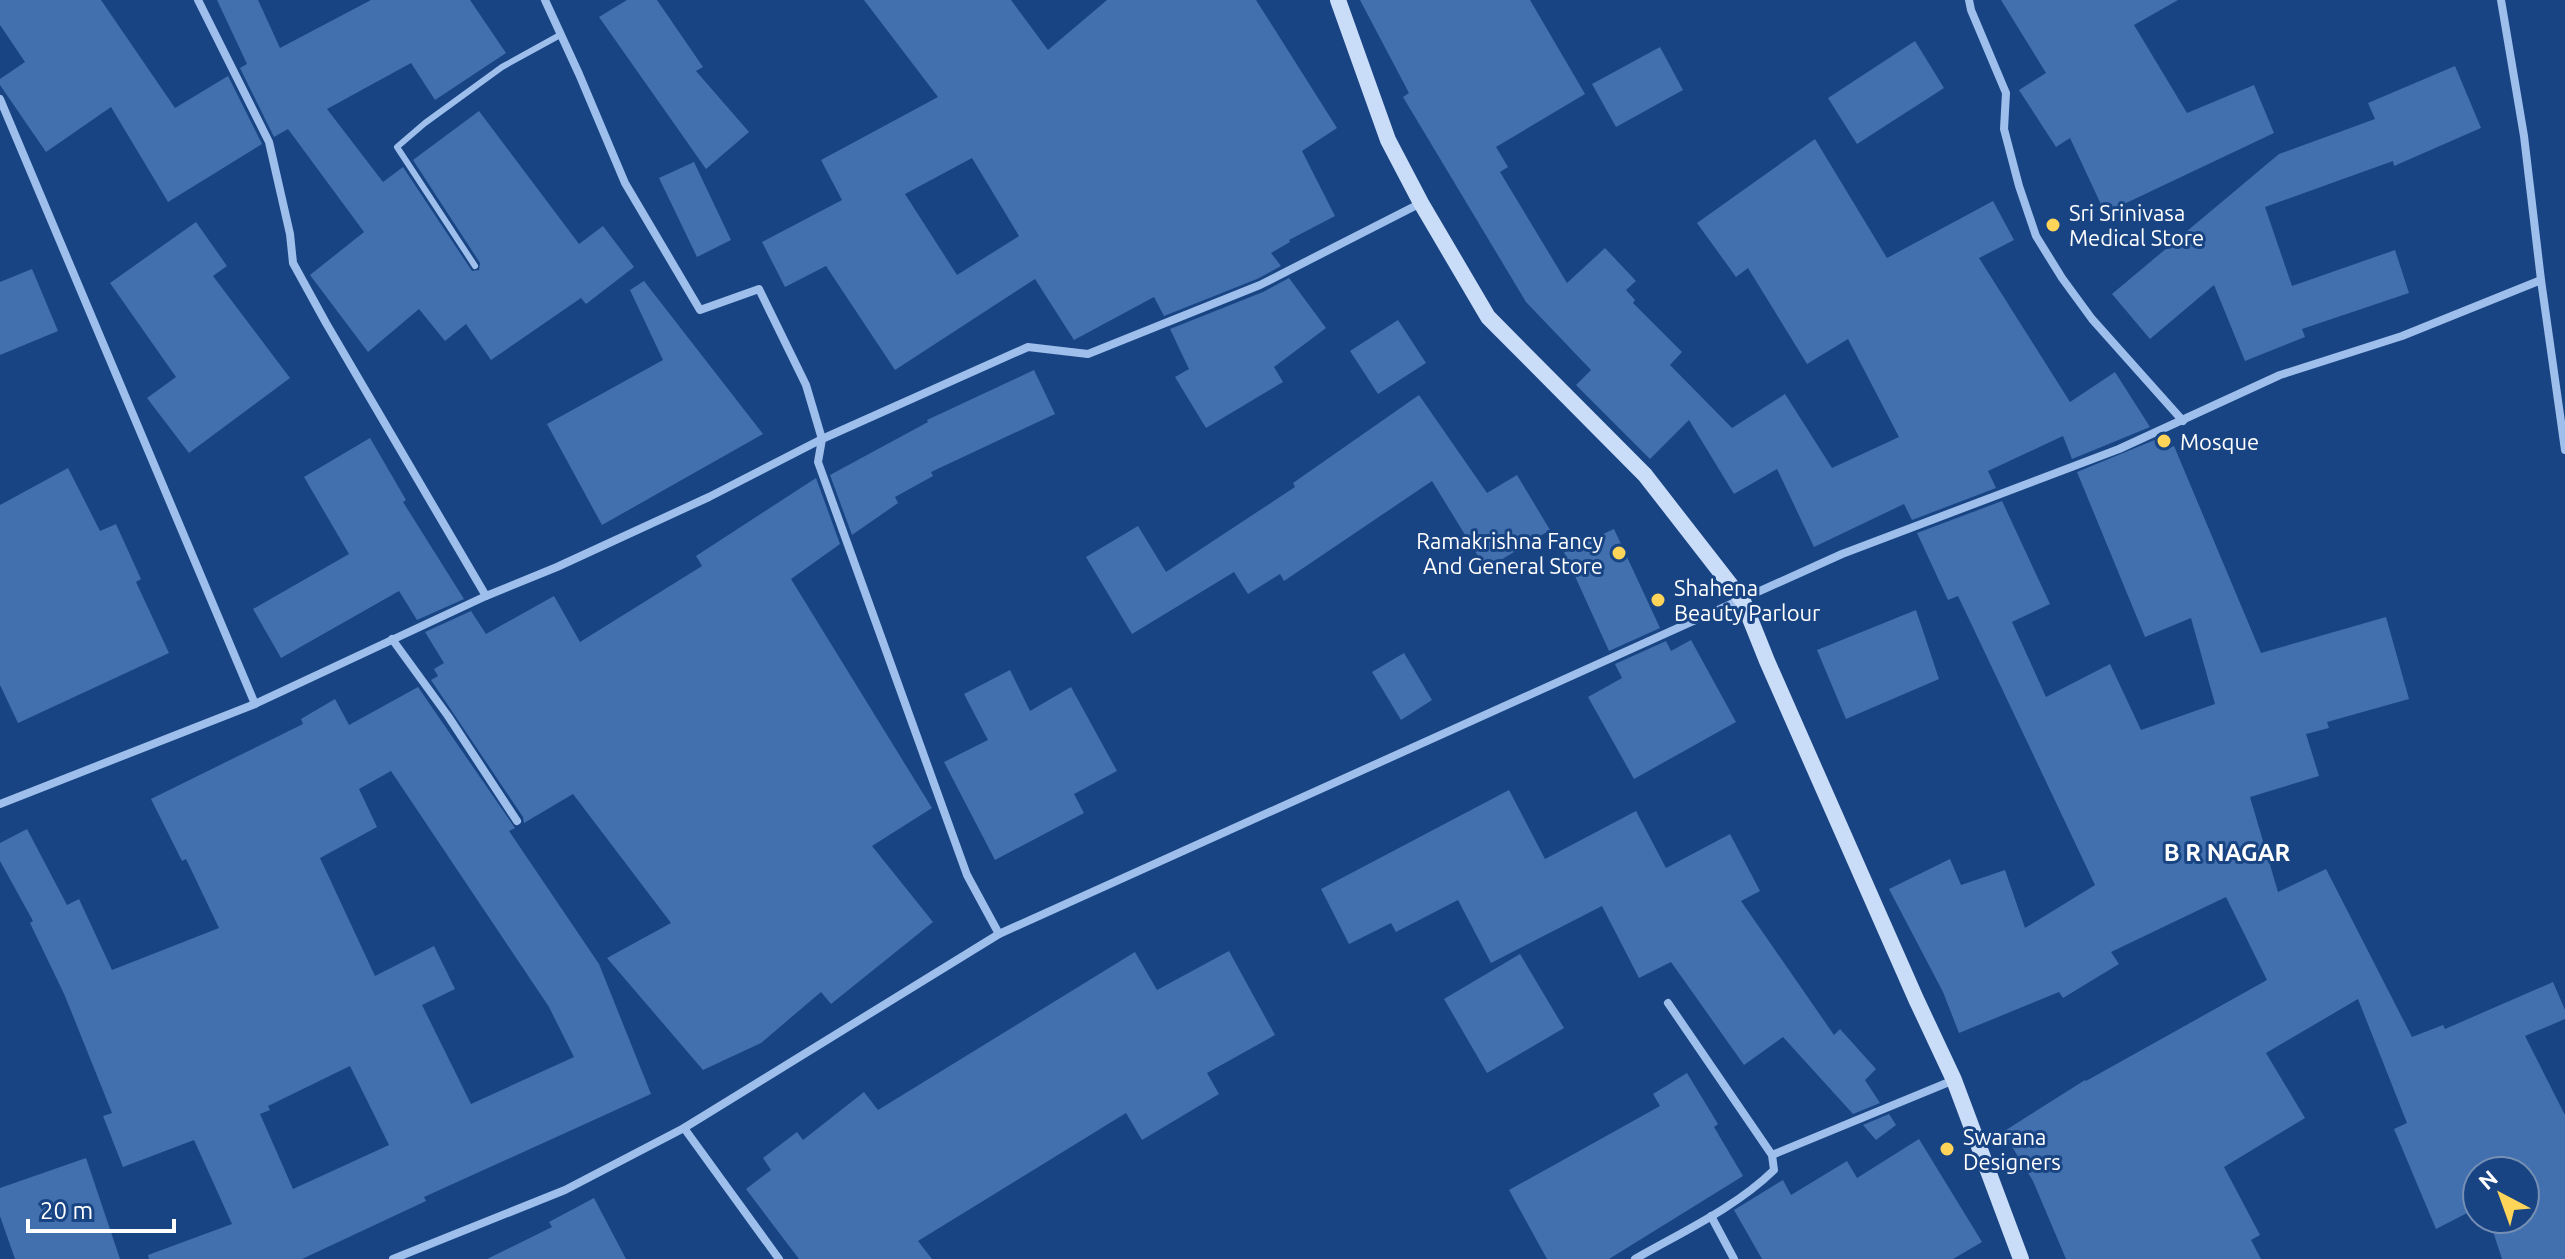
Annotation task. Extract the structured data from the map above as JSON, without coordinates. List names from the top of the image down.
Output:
{
  "districts": ["B R NAGAR"],
  "places": [
    "Sri Srinivasa Medical Store",
    "Mosque",
    "Ramakrishna Fancy And General Store",
    "Shahena Beauty Parlour",
    "Swarana Designers"
  ],
  "scale_bar": "20 m",
  "north": "top left"
}
